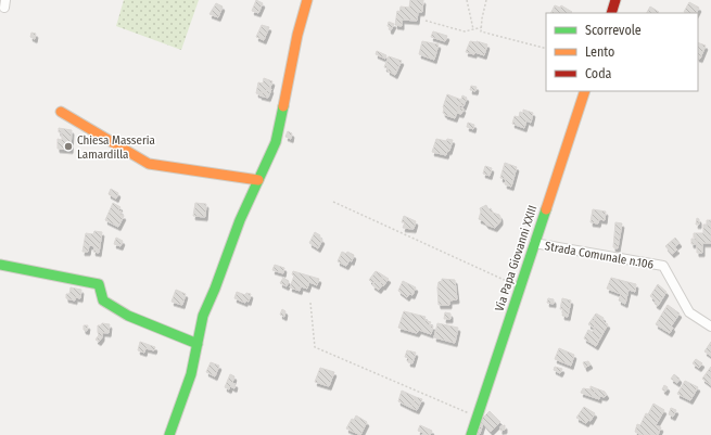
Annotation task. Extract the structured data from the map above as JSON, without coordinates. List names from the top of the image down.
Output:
{
  "streets": {
    "street": ["Strada Comunale n.106", "Via Papa Giovanni XXIII"]
  },
  "crossings": [
    ["Strada Comunale n.106", "Via Papa Giovanni XXIII"]
  ],
  "places": ["Chiesa Masseria Lamardilla"],
  "legend": ["Scorrevole", "Lento", "Coda"]
}
